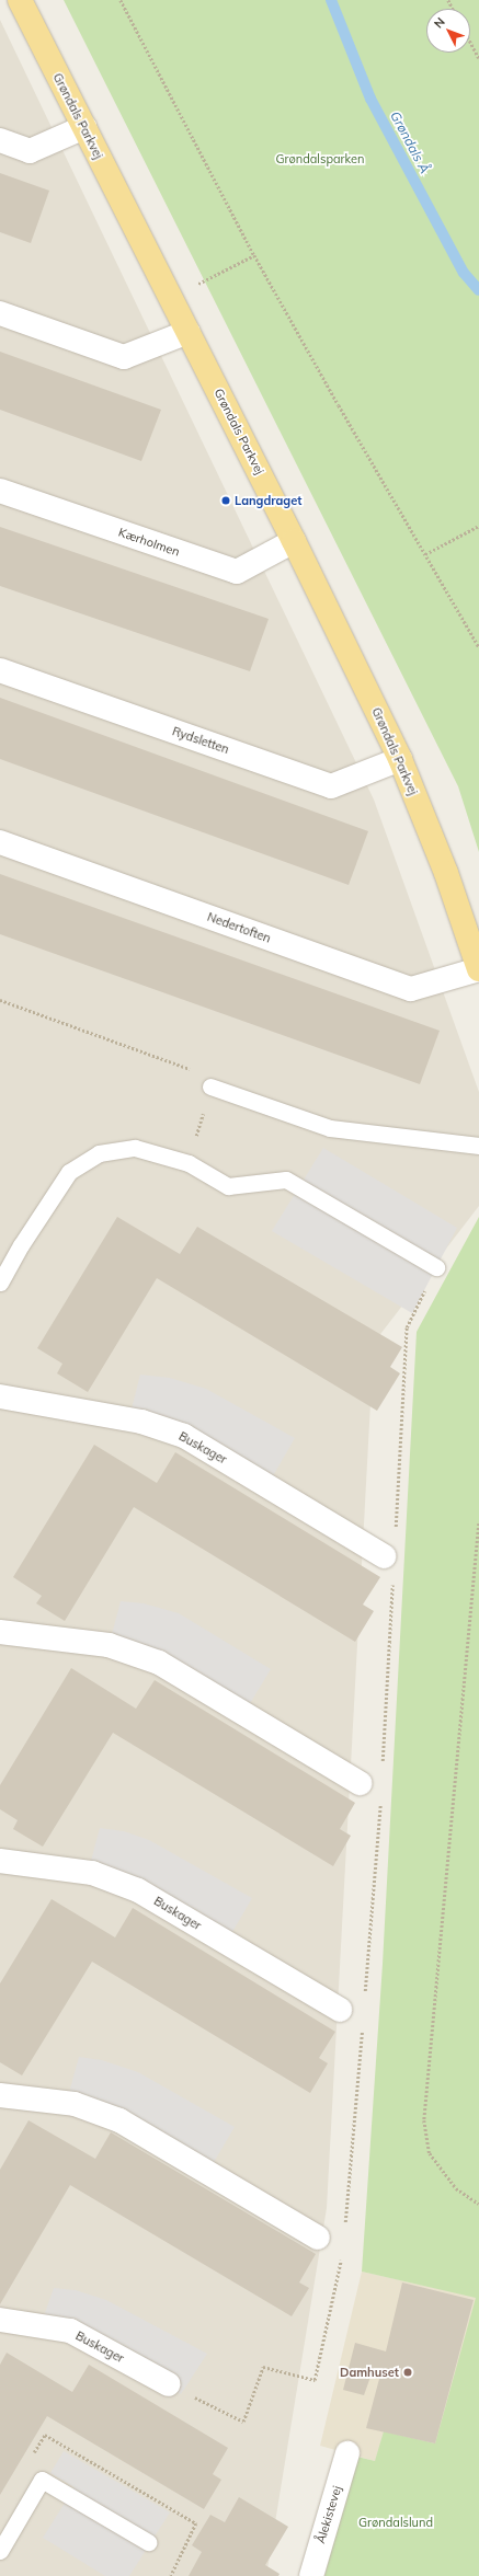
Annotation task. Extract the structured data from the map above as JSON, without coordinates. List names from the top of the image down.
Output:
{
  "streets": {
    "main road": ["Grøndals Parkvej"],
    "street": [
      "Kærholmen",
      "Rydsletten",
      "Nedertoften",
      "Buskager",
      "Ålekistevej"
    ]
  },
  "crossings": [
    ["Grøndals Parkvej", "Kærholmen"],
    ["Grøndals Parkvej", "Rydsletten"],
    ["Grøndals Parkvej", "Nedertoften"]
  ],
  "water": ["Grøndals Å"],
  "parks": ["Grøndalsparken", "Grøndalslund"],
  "places": ["Langdraget", "Damhuset"],
  "north": "top left"
}
